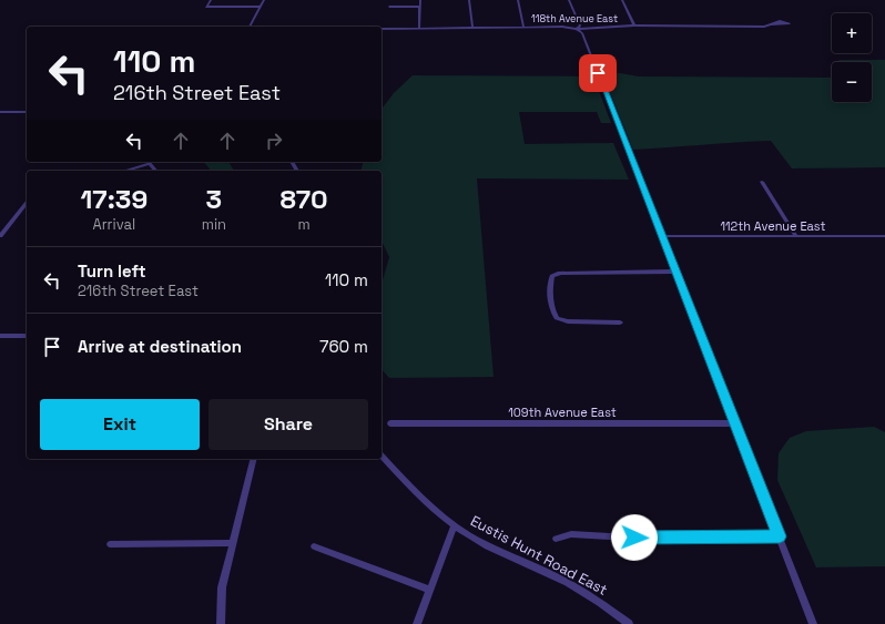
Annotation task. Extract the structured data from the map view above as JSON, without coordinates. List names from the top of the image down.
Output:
{
  "streets": {
    "street": [
      "118th Avenue East",
      "112th Avenue East",
      "109th Avenue East",
      "Eustis Hunt Road East"
    ]
  },
  "page": {
    "map_buttons": ["+", "−"],
    "turn": ["110 m", "216th Street East"],
    "eta": [
      "17:39",
      "Arrival",
      "3",
      "min",
      "870",
      "m"
    ],
    "list": [
      {
        "name": "Turn left",
        "note": "216th Street East",
        "value": "110 m"
      },
      {
        "name": "Arrive at destination",
        "value": "760 m"
      }
    ],
    "buttons": ["Exit", "Share"]
  }
}
